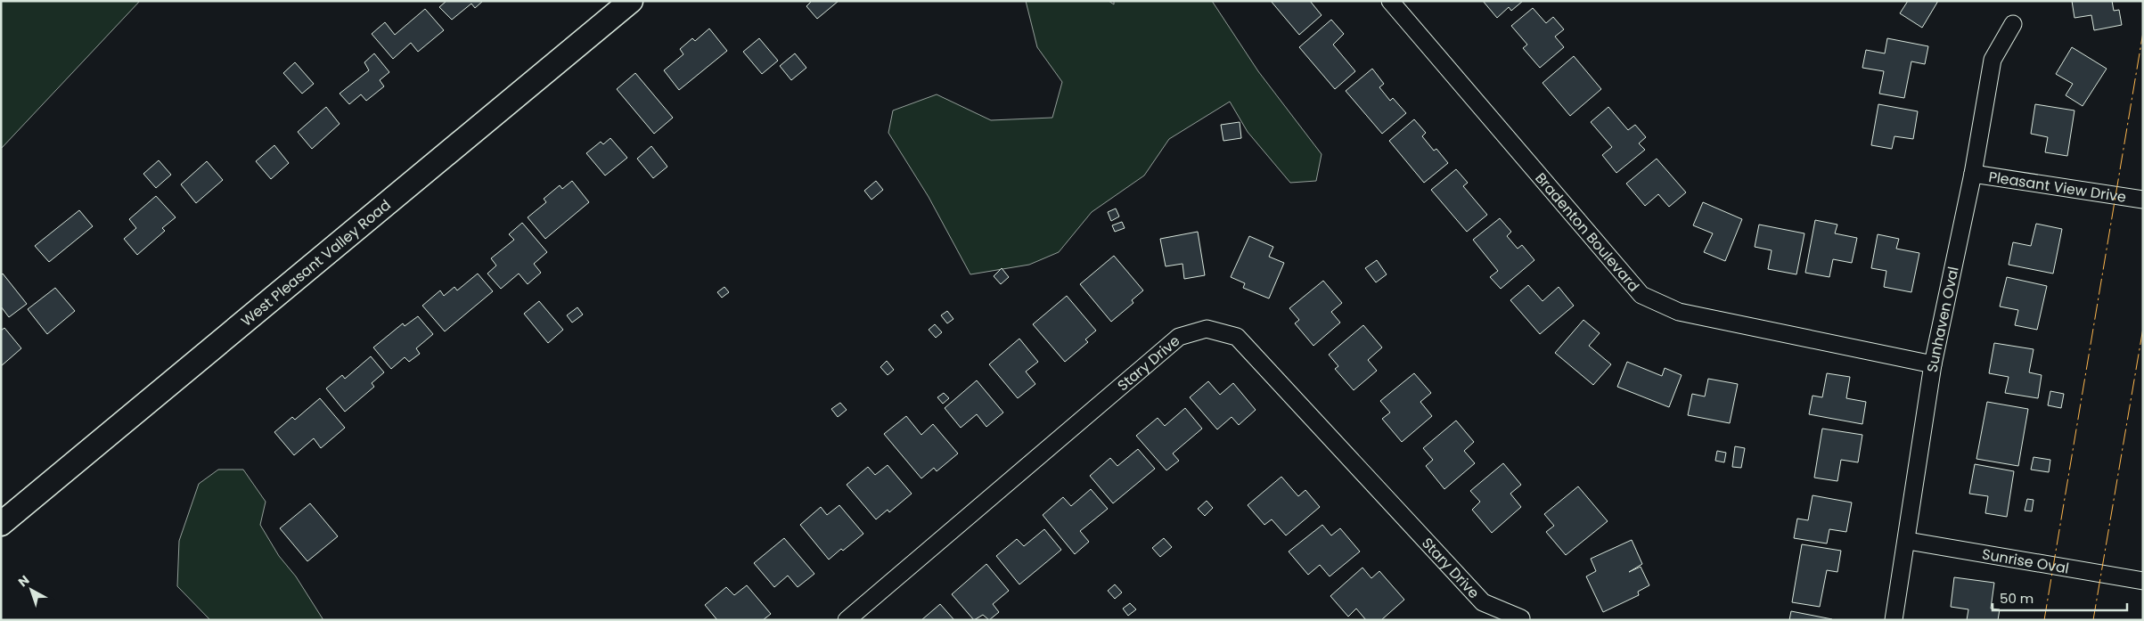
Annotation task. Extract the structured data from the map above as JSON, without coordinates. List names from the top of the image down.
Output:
{
  "streets": {
    "main road": ["West Pleasant Valley Road"],
    "street": [
      "Pleasant View Drive",
      "Bradenton Boulevard",
      "Sunhaven Oval",
      "Stary Drive",
      "Sunrise Oval"
    ]
  },
  "crossings": [
    ["Pleasant View Drive", "Sunhaven Oval"],
    ["Bradenton Boulevard", "Sunhaven Oval"],
    ["Sunhaven Oval", "Sunrise Oval"]
  ],
  "scale_bar": "50 m",
  "north": "top left"
}
